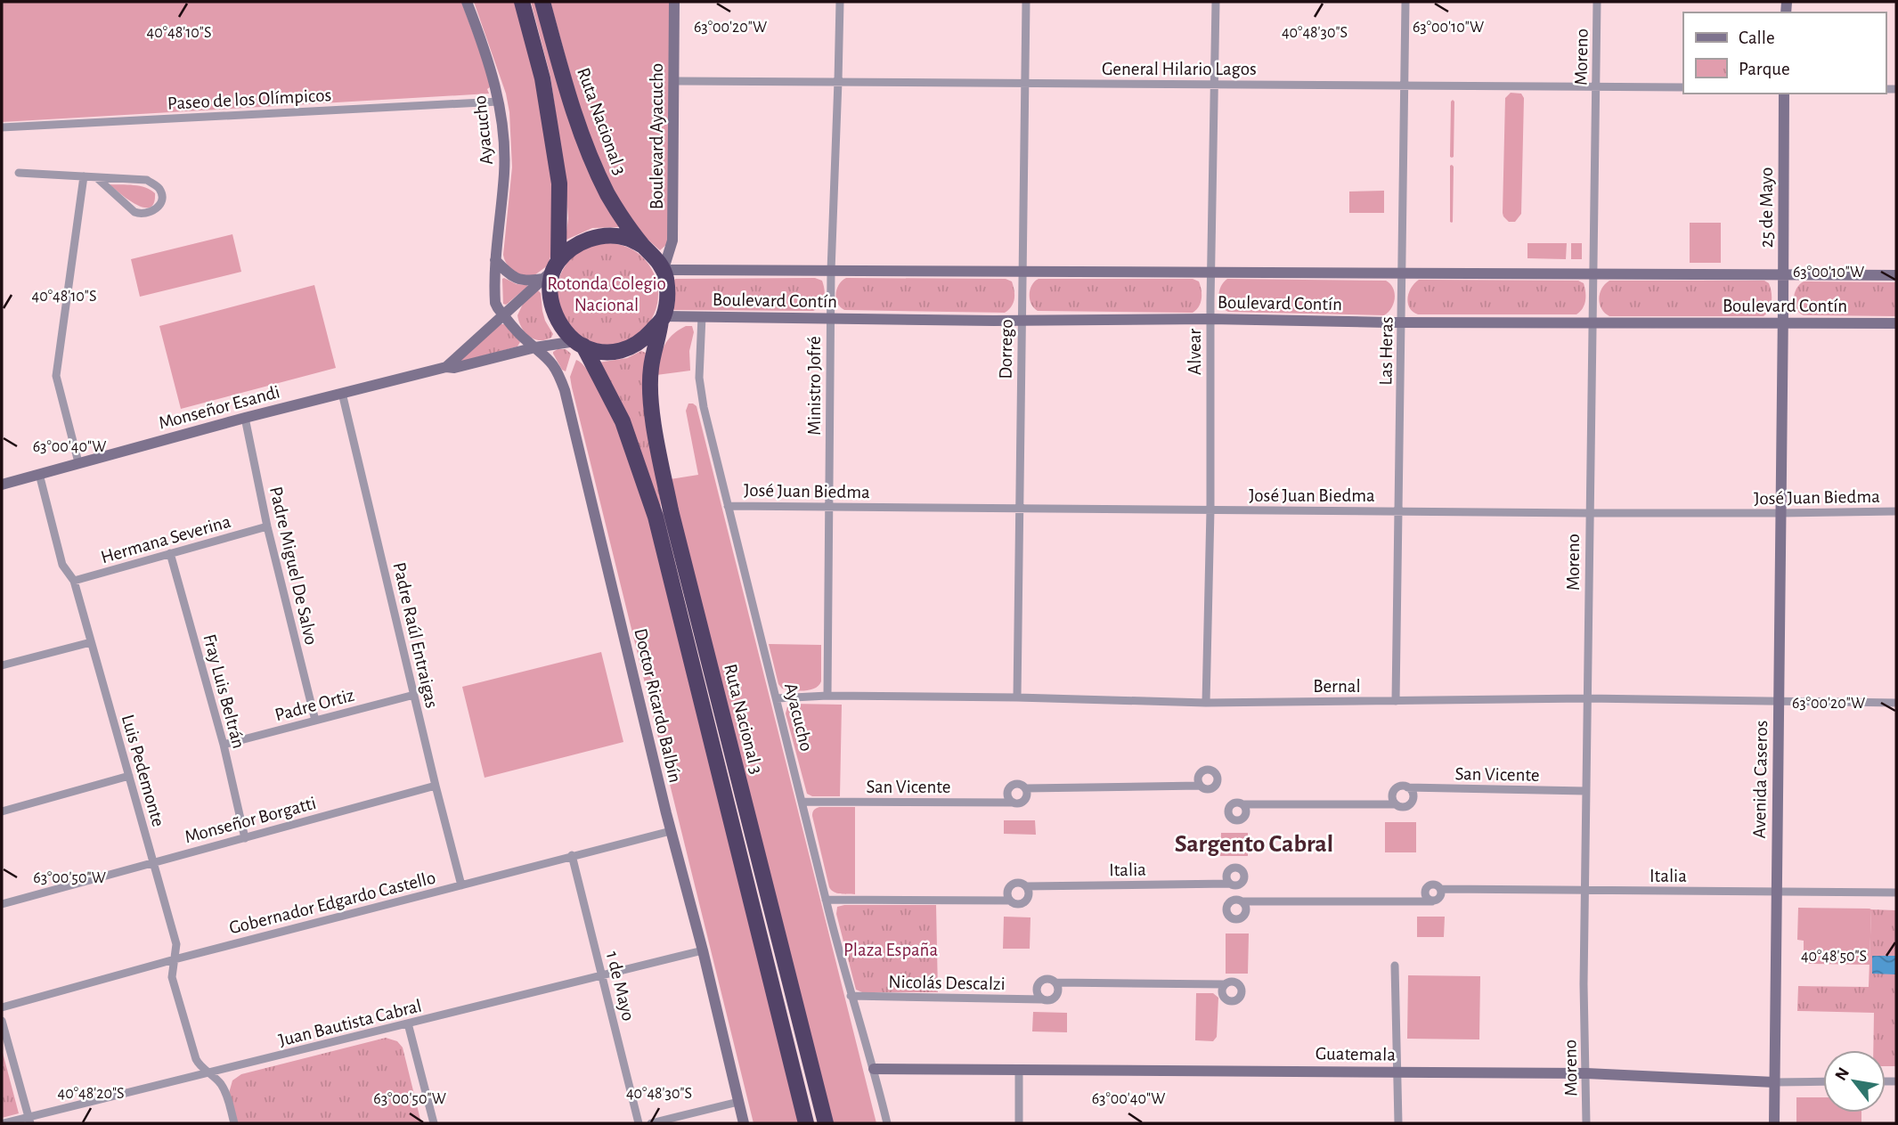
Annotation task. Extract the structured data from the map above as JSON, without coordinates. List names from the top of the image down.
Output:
{
  "streets": {
    "highway": ["Ruta Nacional 3"],
    "main road": [
      "Ayacucho",
      "Boulevard Ayacucho",
      "25 de Mayo",
      "Boulevard Contín",
      "Monseñor Esandi",
      "Doctor Ricardo Balbín",
      "Avenida Caseros",
      "Guatemala"
    ],
    "street": [
      "Moreno",
      "General Hilario Lagos",
      "Paseo de los Olímpicos",
      "Dorrego",
      "Las Heras",
      "Alvear",
      "Ministro Jofré",
      "José Juan Biedma",
      "Hermana Severina",
      "Padre Miguel De Salvo",
      "Padre Raúl Entraigas",
      "Bernal",
      "Fray Luis Beltrán",
      "Padre Ortiz",
      "Luis Pedemonte",
      "San Vicente",
      "Monseñor Borgatti",
      "Italia",
      "Gobernador Edgardo Castello",
      "Nicolás Descalzi",
      "1 de Mayo",
      "Juan Bautista Cabral"
    ]
  },
  "crossings": [
    ["Moreno", "General Hilario Lagos"],
    ["Moreno", "Boulevard Contín"],
    ["Moreno", "José Juan Biedma"],
    ["Moreno", "Bernal"],
    ["Moreno", "San Vicente"],
    ["Moreno", "Italia"],
    ["Moreno", "Guatemala"],
    ["General Hilario Lagos", "Boulevard Ayacucho"],
    ["General Hilario Lagos", "Dorrego"],
    ["General Hilario Lagos", "Las Heras"],
    ["General Hilario Lagos", "Alvear"],
    ["General Hilario Lagos", "Ministro Jofré"],
    ["Paseo de los Olímpicos", "Ayacucho"],
    ["Ruta Nacional 3", "Boulevard Ayacucho"],
    ["Ruta Nacional 3", "Boulevard Contín"],
    ["Ruta Nacional 3", "Monseñor Esandi"],
    ["Ayacucho", "Boulevard Contín"],
    ["Ayacucho", "Monseñor Esandi"],
    ["Ayacucho", "José Juan Biedma"],
    ["Ayacucho", "Bernal"],
    ["Ayacucho", "Doctor Ricardo Balbín"],
    ["Ayacucho", "San Vicente"],
    ["Ayacucho", "Nicolás Descalzi"],
    ["Ayacucho", "Guatemala"],
    ["Boulevard Ayacucho", "Boulevard Contín"],
    ["Boulevard Ayacucho", "Monseñor Esandi"],
    ["25 de Mayo", "Boulevard Contín"],
    ["25 de Mayo", "Avenida Caseros"],
    ["Boulevard Contín", "Dorrego"],
    ["Boulevard Contín", "Las Heras"],
    ["Boulevard Contín", "Alvear"],
    ["Boulevard Contín", "Ministro Jofré"],
    ["Boulevard Contín", "Monseñor Esandi"],
    ["Boulevard Contín", "Avenida Caseros"],
    ["Dorrego", "José Juan Biedma"],
    ["Dorrego", "Bernal"],
    ["Las Heras", "José Juan Biedma"],
    ["Las Heras", "Bernal"],
    ["Alvear", "José Juan Biedma"],
    ["Alvear", "Bernal"],
    ["Ministro Jofré", "José Juan Biedma"],
    ["Ministro Jofré", "Bernal"],
    ["Monseñor Esandi", "Padre Miguel De Salvo"],
    ["Monseñor Esandi", "Padre Raúl Entraigas"],
    ["Monseñor Esandi", "Doctor Ricardo Balbín"],
    ["Monseñor Esandi", "Luis Pedemonte"],
    ["José Juan Biedma", "Avenida Caseros"],
    ["Hermana Severina", "Padre Miguel De Salvo"],
    ["Hermana Severina", "Fray Luis Beltrán"],
    ["Hermana Severina", "Luis Pedemonte"],
    ["Padre Miguel De Salvo", "Padre Ortiz"],
    ["Padre Raúl Entraigas", "Padre Ortiz"],
    ["Padre Raúl Entraigas", "Monseñor Borgatti"],
    ["Padre Raúl Entraigas", "Gobernador Edgardo Castello"],
    ["Bernal", "Avenida Caseros"],
    ["Fray Luis Beltrán", "Padre Ortiz"],
    ["Fray Luis Beltrán", "Monseñor Borgatti"],
    ["Doctor Ricardo Balbín", "Gobernador Edgardo Castello"],
    ["Doctor Ricardo Balbín", "Juan Bautista Cabral"],
    ["Luis Pedemonte", "Monseñor Borgatti"],
    ["Luis Pedemonte", "Gobernador Edgardo Castello"],
    ["Luis Pedemonte", "Juan Bautista Cabral"],
    ["Avenida Caseros", "Italia"],
    ["Avenida Caseros", "Guatemala"],
    ["Gobernador Edgardo Castello", "1 de Mayo"],
    ["1 de Mayo", "Juan Bautista Cabral"]
  ],
  "districts": ["Sargento Cabral"],
  "parks": ["Rotonda Colegio Nacional", "Plaza España"],
  "legend": ["Calle", "Parque"],
  "north": "top left",
  "coordinates": [
    "63°00'20\"W",
    "63°00'10\"W",
    "40°48'10\"S",
    "40°48'30\"S",
    "63°00'40\"W",
    "63°00'50\"W",
    "40°48'50\"S",
    "40°48'20\"S"
  ]
}
